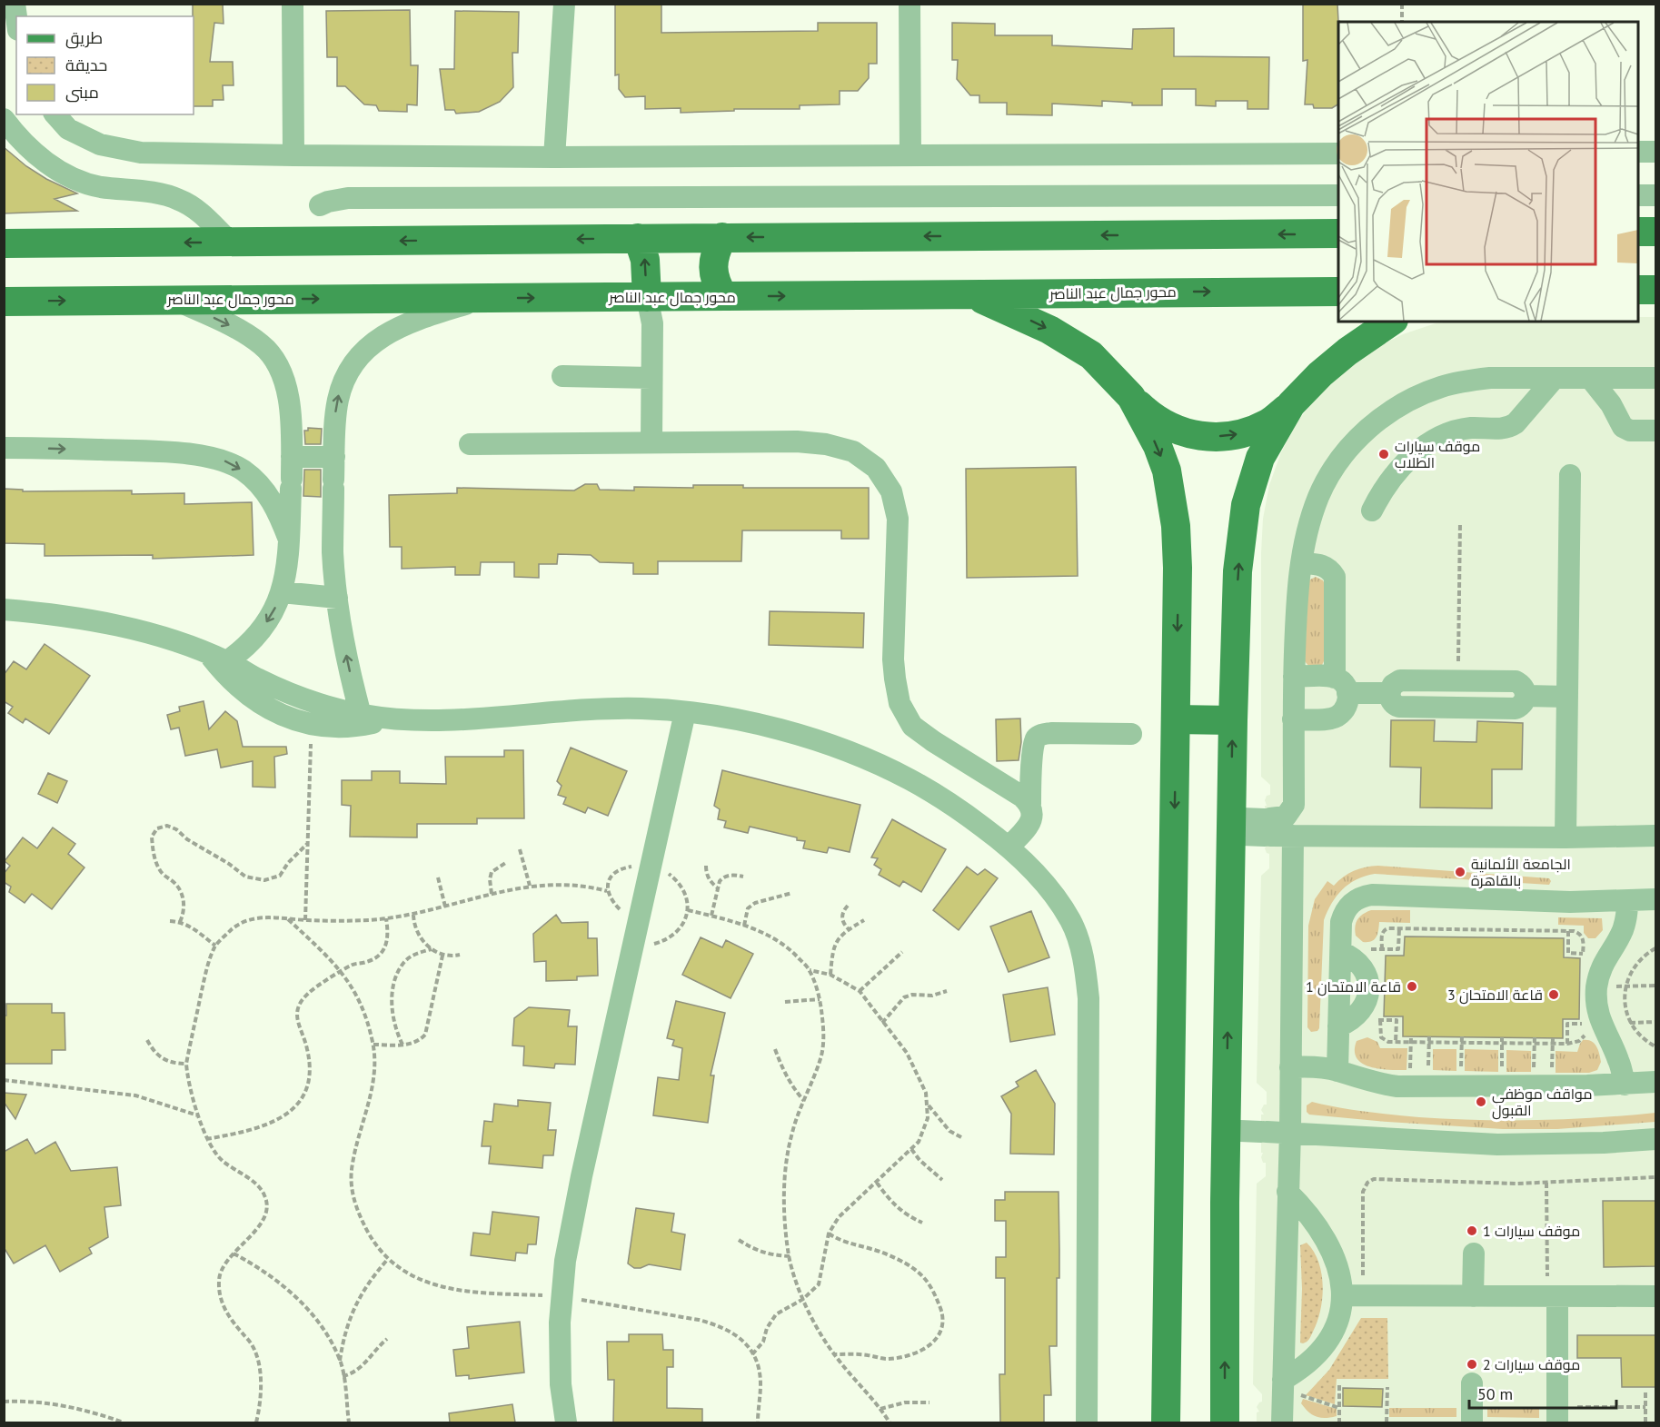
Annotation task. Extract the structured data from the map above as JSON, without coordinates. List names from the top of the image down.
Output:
{
  "streets": {
    "main road": ["محور جمال عبد الناصر"]
  },
  "places": [
    "موقف سيارات الطلاب",
    "الجامعة الألمانية بالقاهرة",
    "قاعة الامتحان 1",
    "قاعة الامتحان 3",
    "مواقف موظفي القبول",
    "موقف سيارات 1",
    "موقف سيارات 2"
  ],
  "legend": ["طريق", "حديقة", "مبنى"],
  "scale_bar": "50 m"
}
